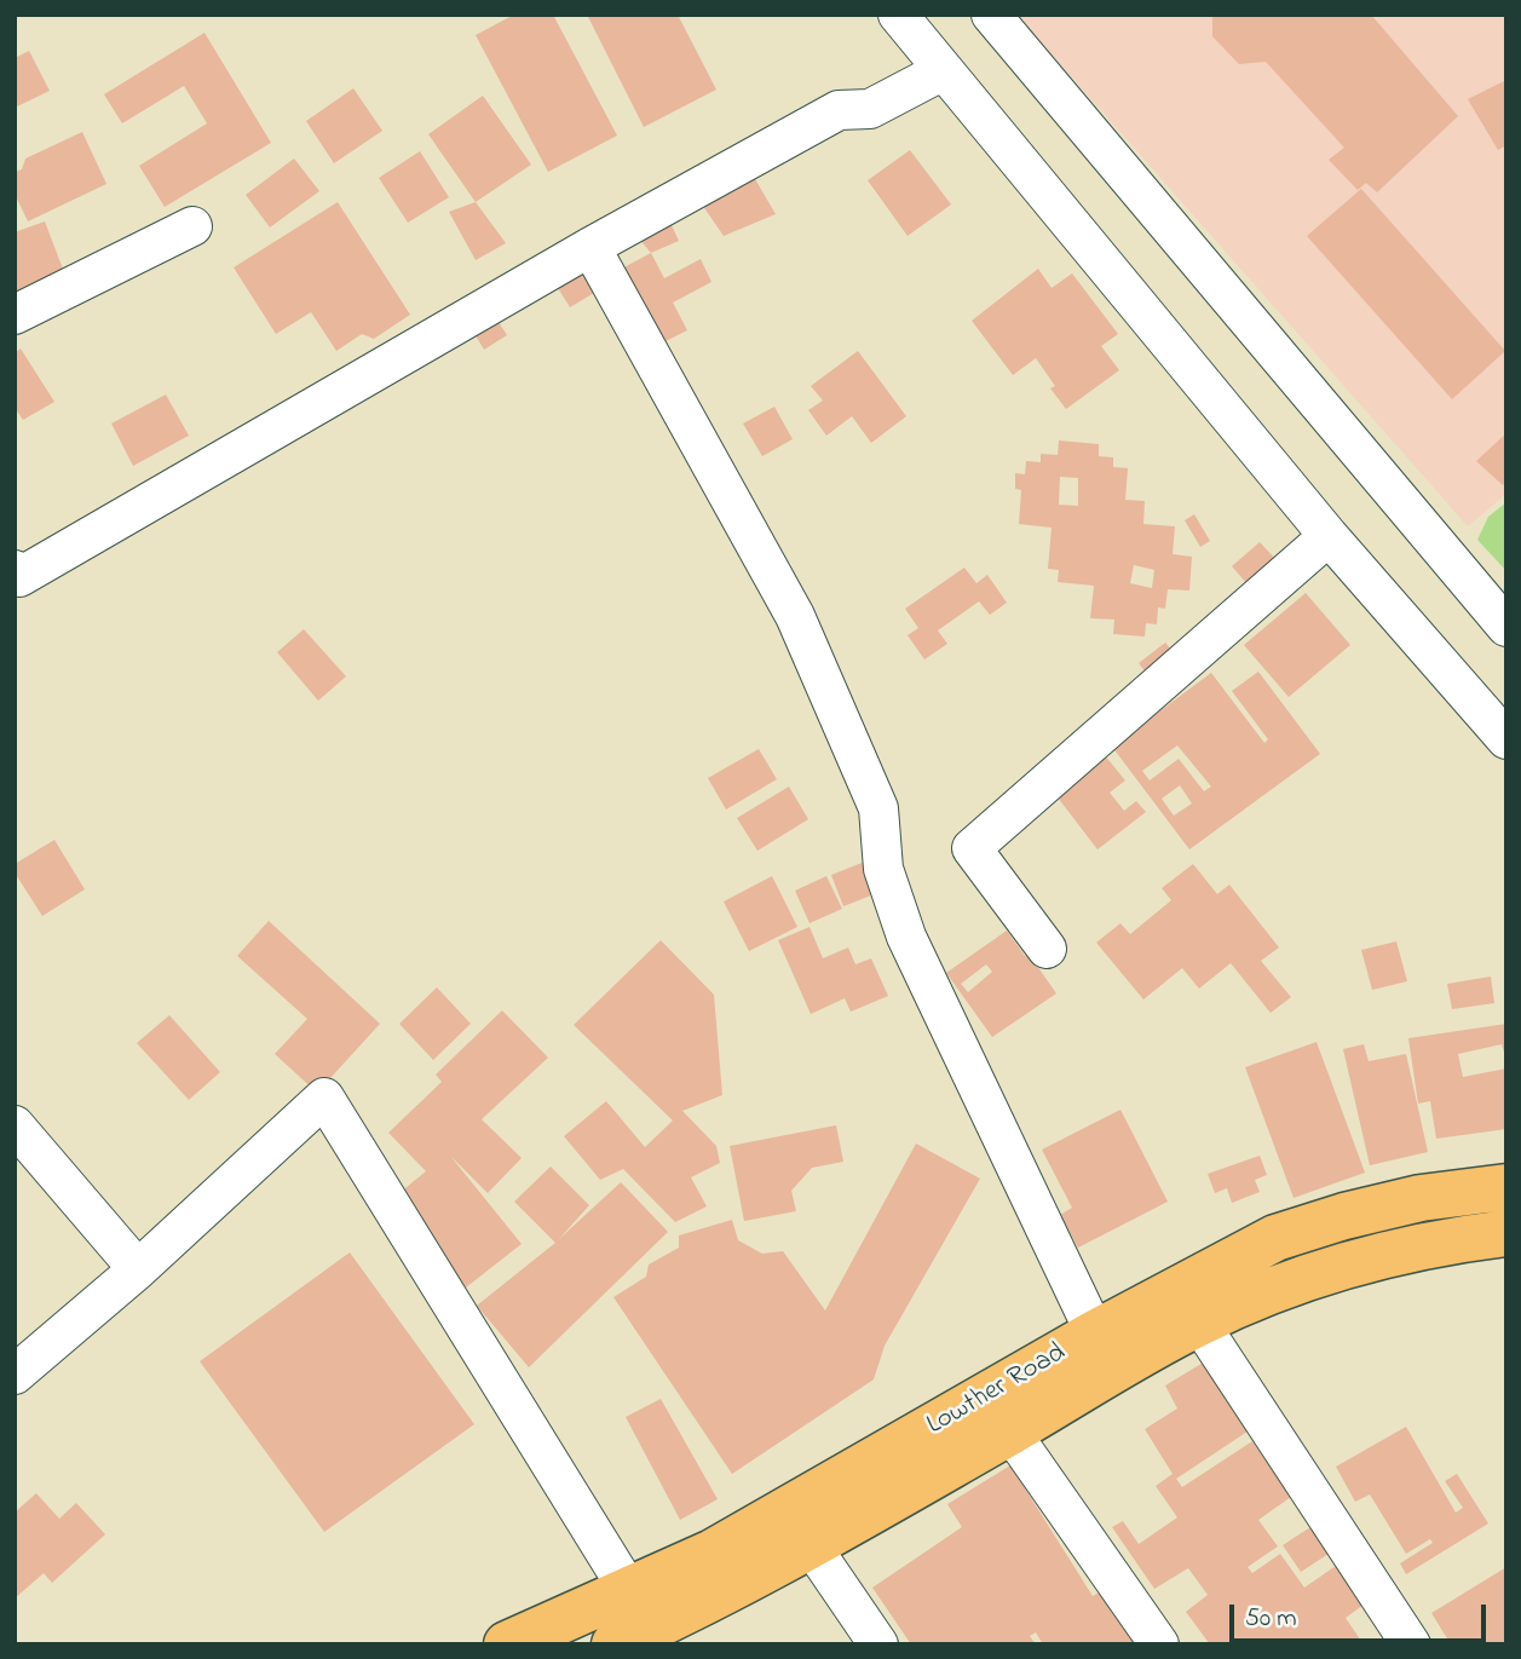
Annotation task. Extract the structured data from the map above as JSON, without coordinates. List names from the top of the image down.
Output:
{
  "streets": {
    "main road": ["Lowther Road"]
  },
  "scale_bar": "50 m"
}
